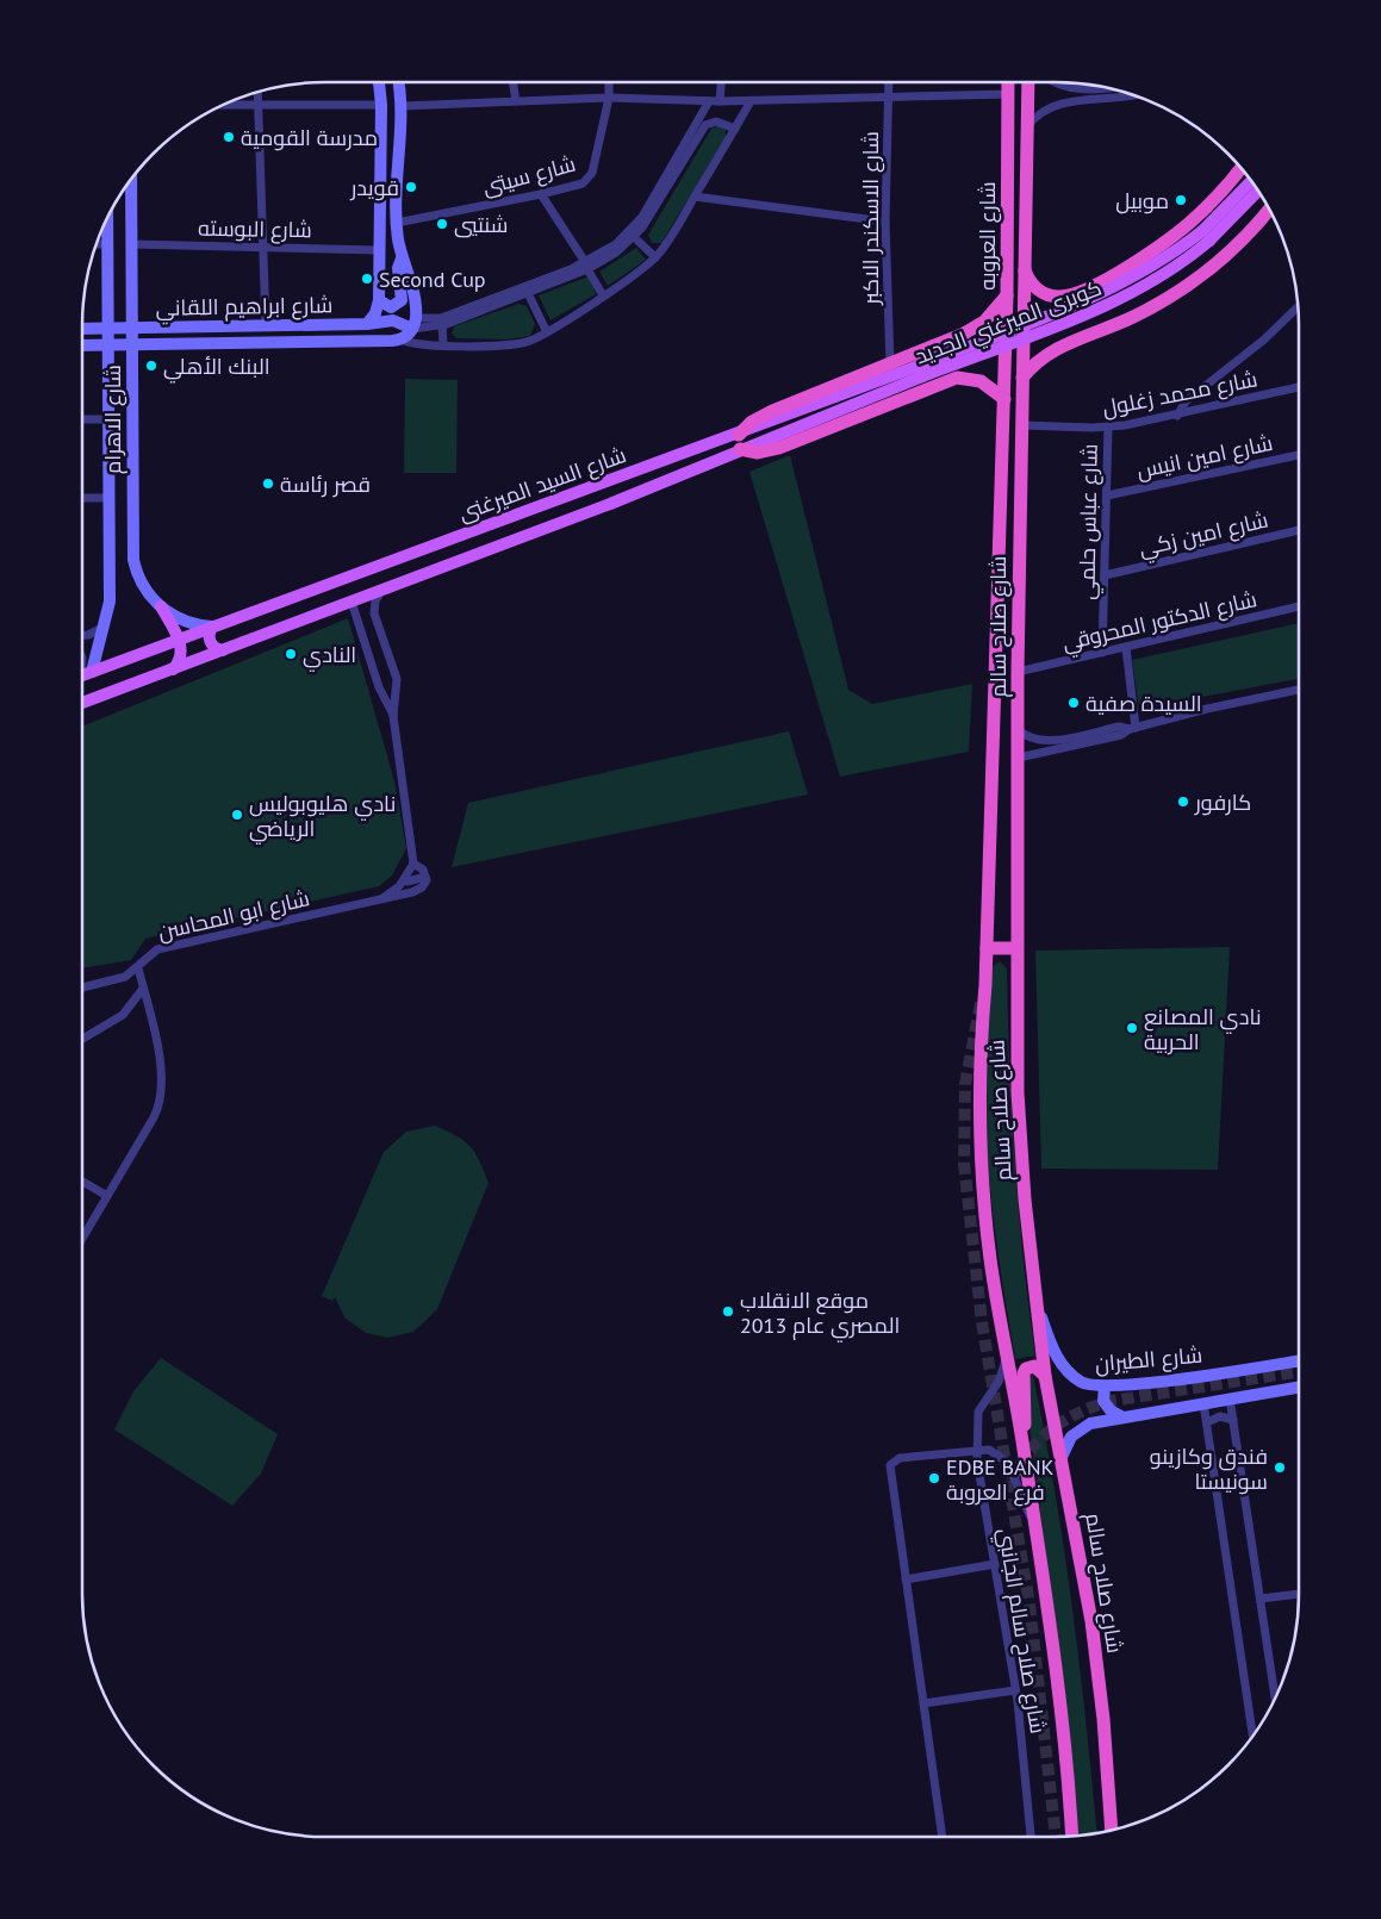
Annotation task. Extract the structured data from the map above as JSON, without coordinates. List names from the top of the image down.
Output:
{
  "streets": {
    "highway": ["شارع العروبه", "شارع السيد الميرغنى", "شارع صلاح سالم"],
    "main road": [
      "شارع ابراهيم اللقاني",
      "كوبرى الميرغني الجديد",
      "شارع الاهرام",
      "شارع الطيران"
    ],
    "street": [
      "شارع سيتى",
      "شارع الاسكندر الاكبر",
      "شارع البوسته",
      "شارع محمد زغلول",
      "شارع امين انيس",
      "شارع عباس حلمي",
      "شارع امين زكي",
      "شارع الدكتور المحروقي",
      "شارع ابو المحاسن",
      "شارع صلاح سالم الجانبي"
    ]
  },
  "crossings": [
    ["شارع الاسكندر الاكبر", "شارع السيد الميرغنى"],
    ["شارع البوسته", "شارع الاهرام"],
    ["شارع العروبه", "شارع السيد الميرغنى"],
    ["شارع العروبه", "شارع صلاح سالم"],
    ["شارع ابراهيم اللقاني", "شارع الاهرام"],
    ["كوبرى الميرغني الجديد", "شارع السيد الميرغنى"],
    ["شارع محمد زغلول", "شارع عباس حلمي"],
    ["شارع محمد زغلول", "شارع صلاح سالم"],
    ["شارع الاهرام", "شارع السيد الميرغنى"],
    ["شارع امين انيس", "شارع عباس حلمي"],
    ["شارع السيد الميرغنى", "شارع صلاح سالم"],
    ["شارع عباس حلمي", "شارع امين زكي"],
    ["شارع عباس حلمي", "شارع الدكتور المحروقي"],
    ["شارع الدكتور المحروقي", "شارع صلاح سالم"],
    ["شارع صلاح سالم", "شارع الطيران"],
    ["شارع صلاح سالم", "شارع صلاح سالم الجانبي"]
  ],
  "places": [
    "مدرسة القومية",
    "قويدر",
    "موبيل",
    "شنتيي",
    "Second Cup",
    "البنك الأهلي",
    "قصر رئاسة",
    "النادي",
    "السيدة صفية",
    "كارفور",
    "نادي هليوبوليس الرياضي",
    "نادي المصانع الحربية",
    "موقع الانقلاب المصري عام 2013",
    "فندق وكازينو سونيستا",
    "EDBE BANK فرع العروبة"
  ]
}
